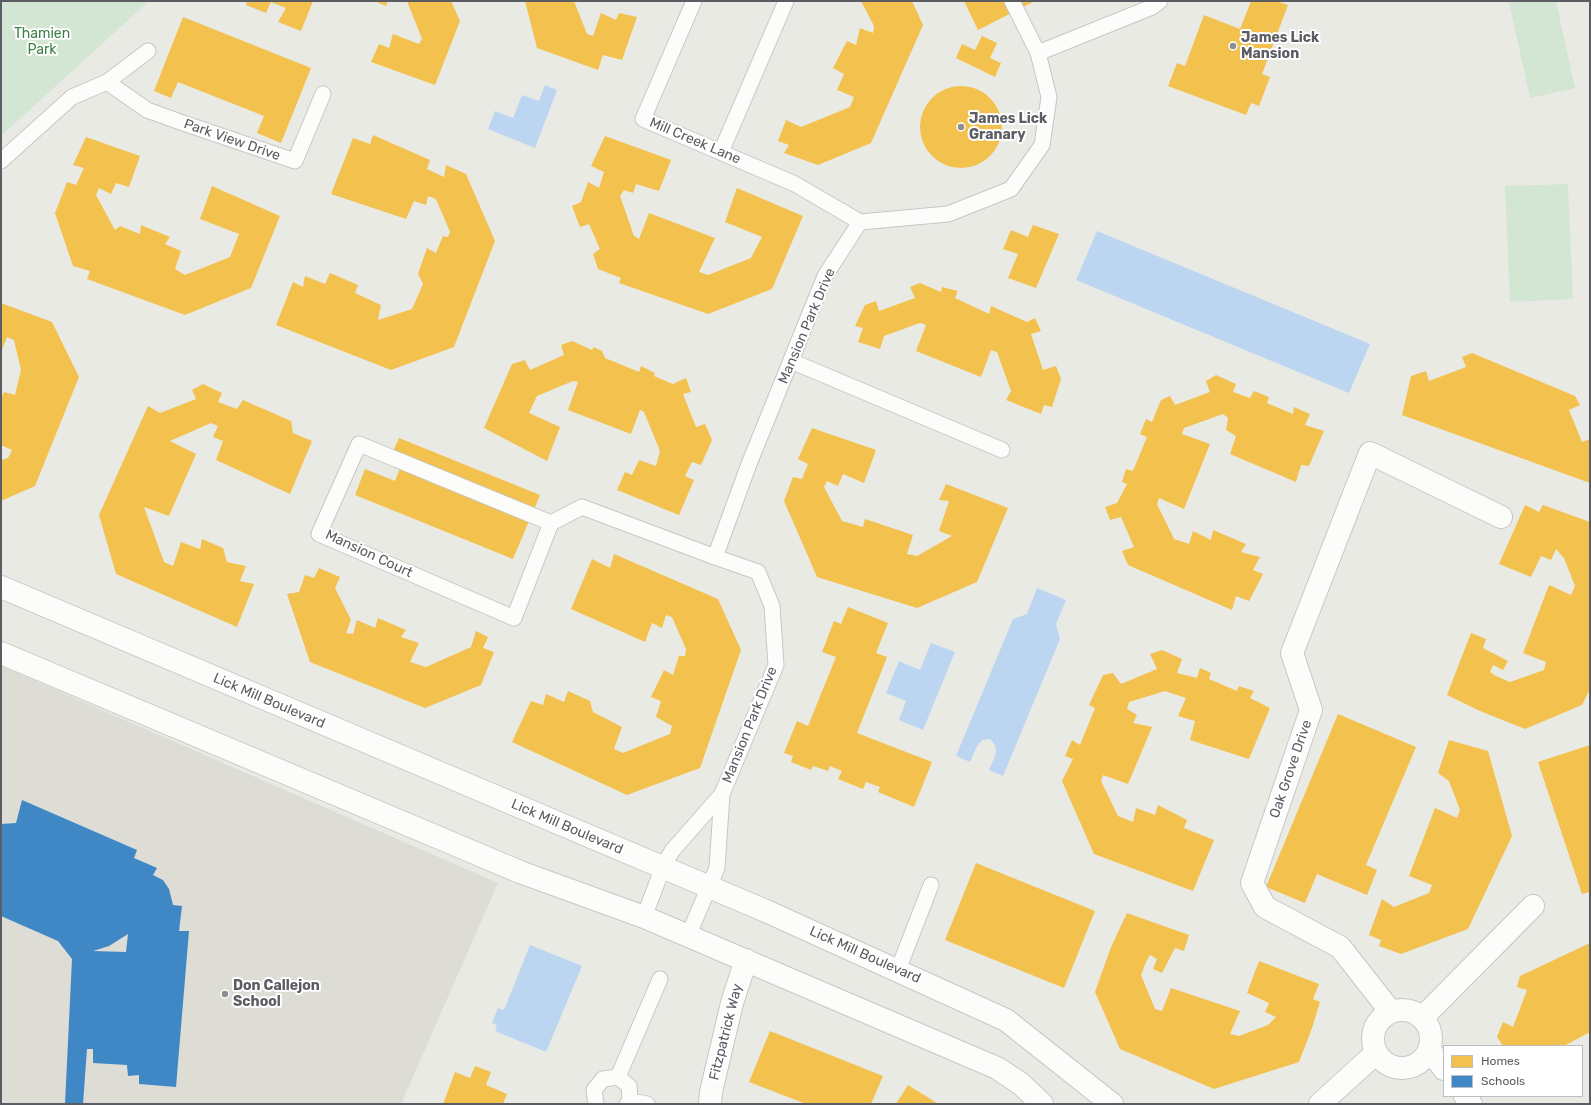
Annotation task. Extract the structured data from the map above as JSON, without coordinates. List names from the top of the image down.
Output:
{
  "streets": {
    "main road": ["Lick Mill Boulevard", "Oak Grove Drive", "Fitzpatrick Way"],
    "lane": [
      "Park View Drive",
      "Mill Creek Lane",
      "Mansion Park Drive",
      "Mansion Court"
    ]
  },
  "crossings": [
    ["Mill Creek Lane", "Mansion Park Drive"],
    ["Mansion Park Drive", "Lick Mill Boulevard"]
  ],
  "parks": ["Thamien Park"],
  "places": ["James Lick Mansion", "James Lick Granary", "Don Callejon School"],
  "legend": ["Homes", "Schools"]
}
